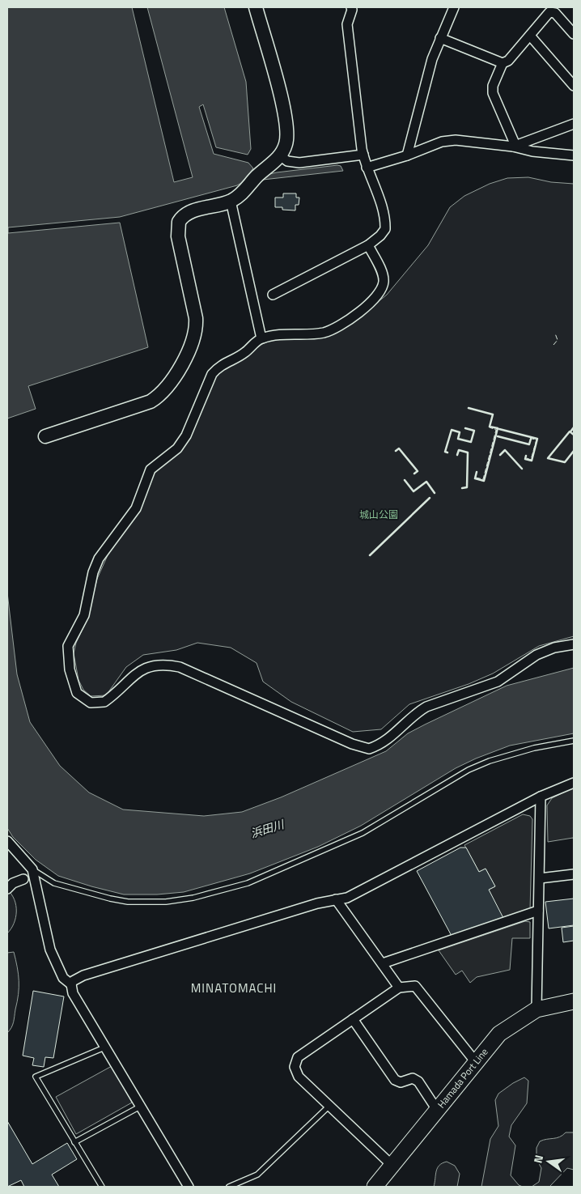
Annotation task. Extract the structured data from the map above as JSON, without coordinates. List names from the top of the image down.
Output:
{
  "streets": {
    "main road": ["Hamada Port Line"]
  },
  "districts": ["MINATOMACHI"],
  "water": ["浜田川"],
  "parks": ["城山公園"],
  "north": "left"
}
